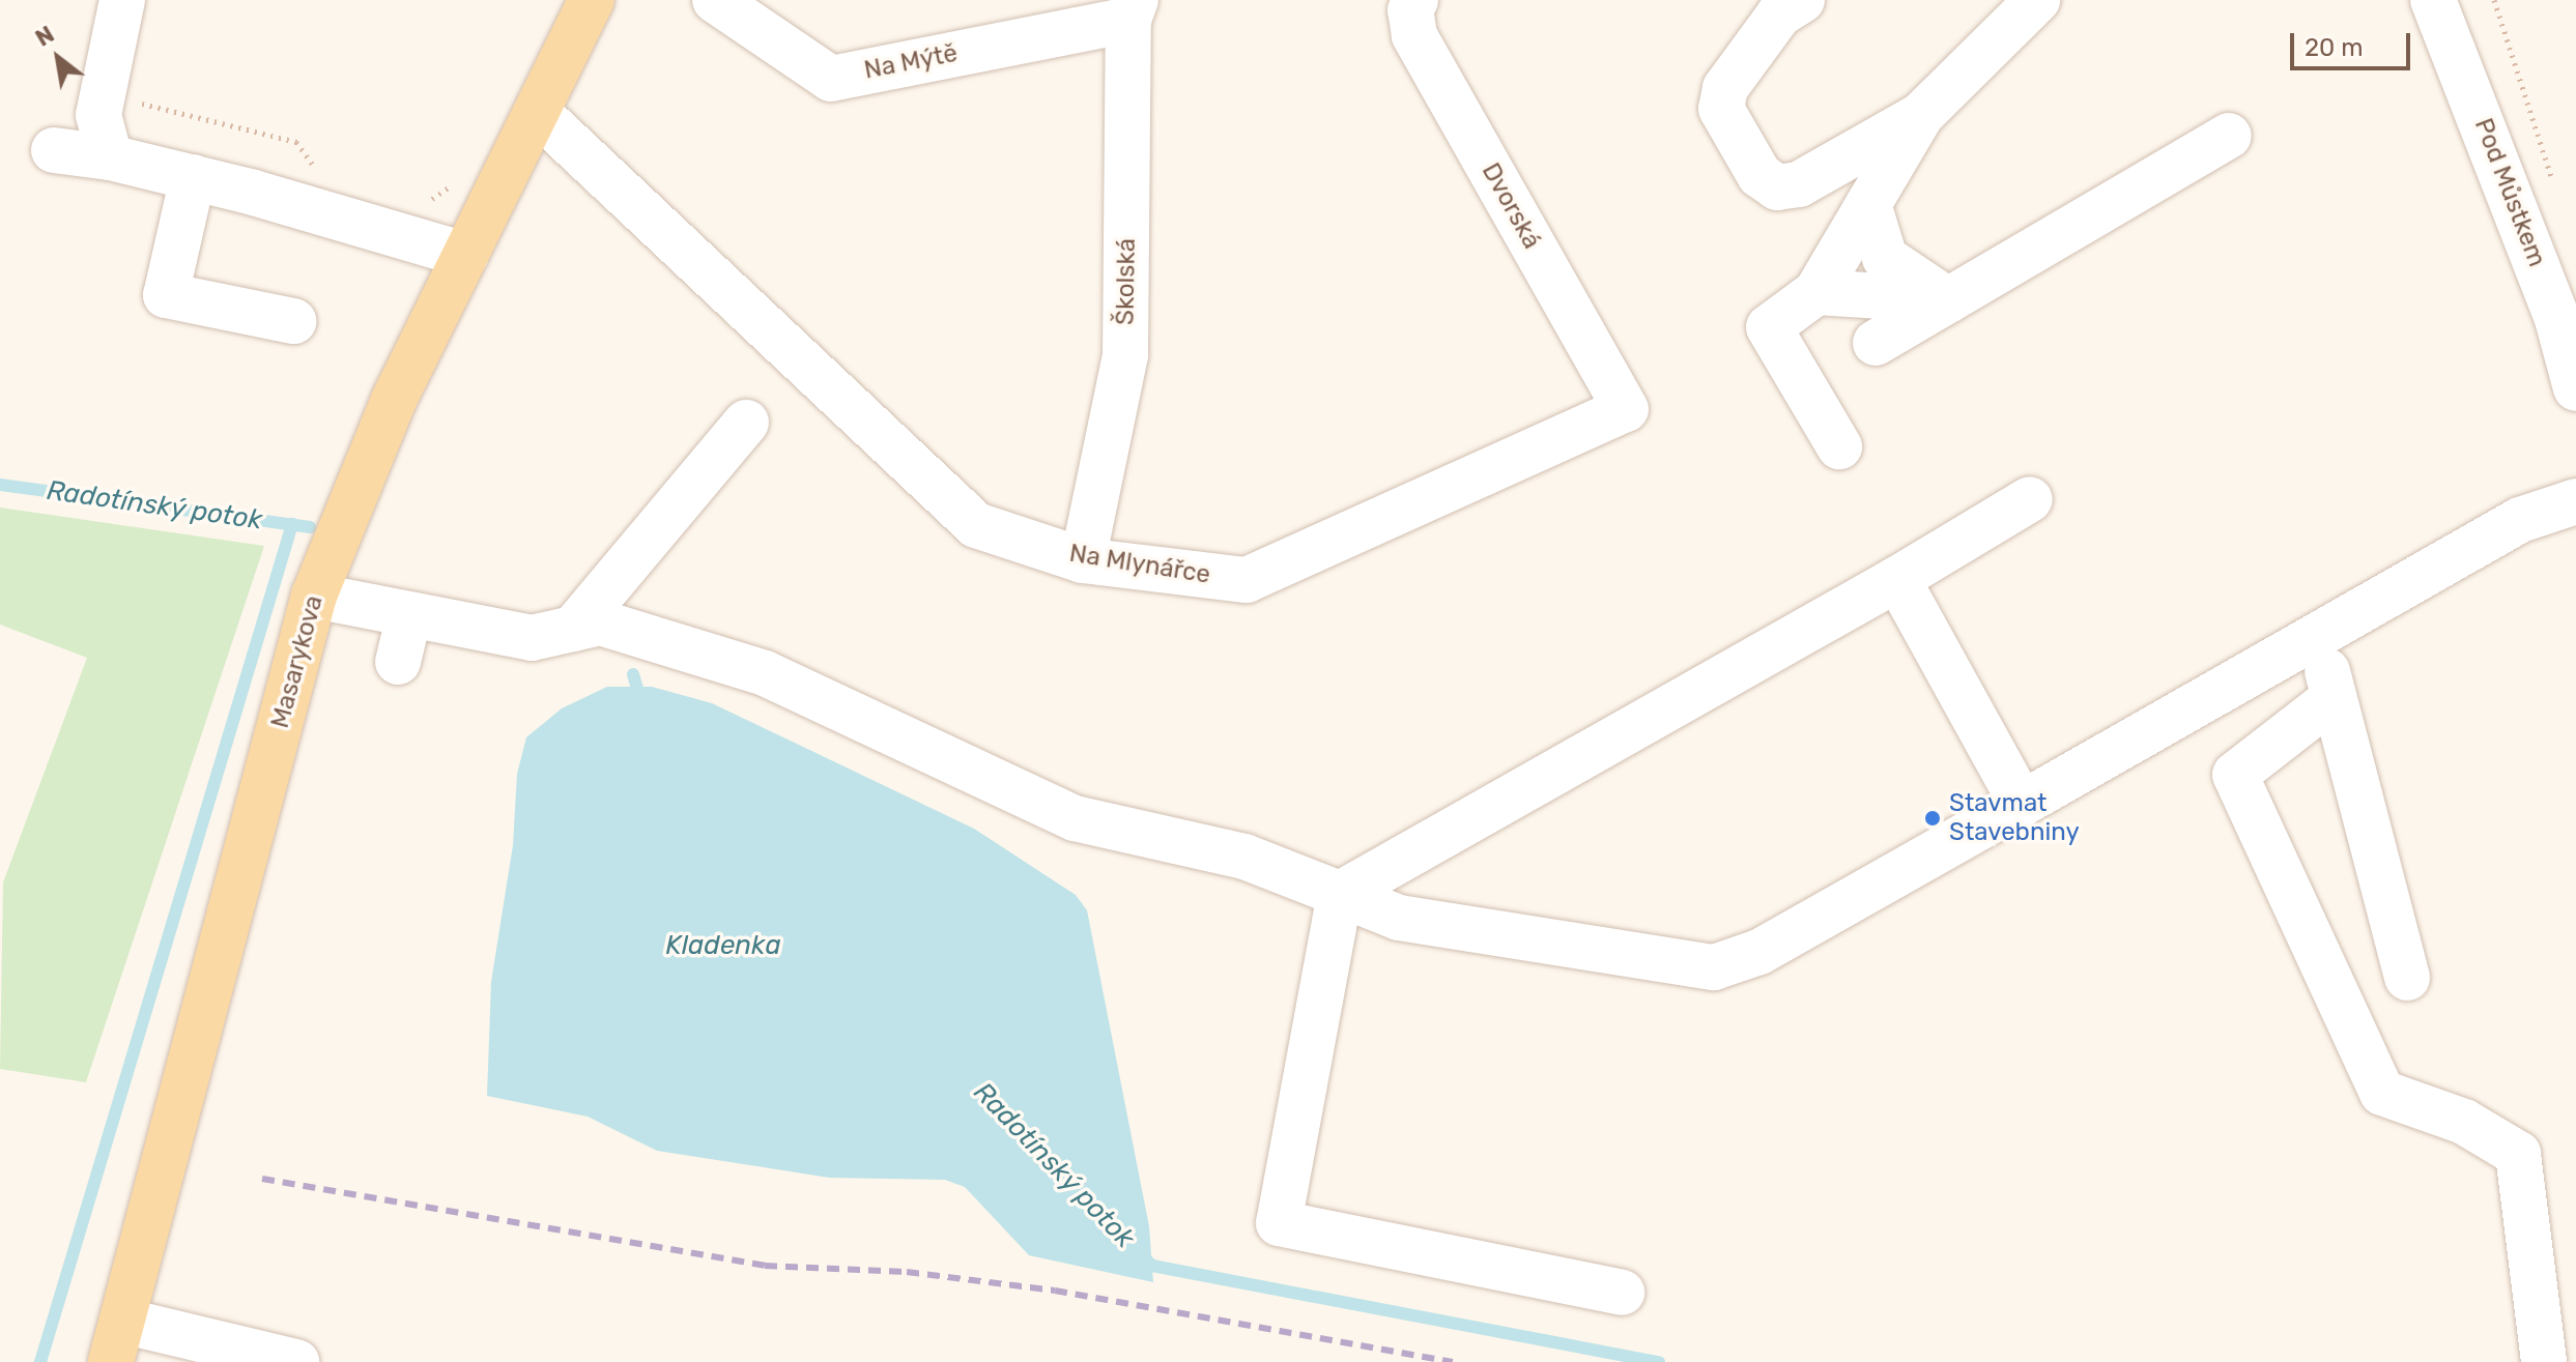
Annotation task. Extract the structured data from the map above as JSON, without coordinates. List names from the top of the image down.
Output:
{
  "streets": {
    "main road": ["Masarykova"],
    "street": [
      "Na Mýtě",
      "Pod Můstkem",
      "Dvorská",
      "Školská",
      "Na Mlynářce"
    ]
  },
  "crossings": [
    ["Na Mýtě", "Školská"],
    ["Dvorská", "Na Mlynářce"],
    ["Školská", "Na Mlynářce"],
    ["Na Mlynářce", "Masarykova"]
  ],
  "water": ["Radotínský potok", "Kladenka"],
  "places": ["Stavmat Stavebniny"],
  "scale_bar": "20 m",
  "north": "top left"
}
